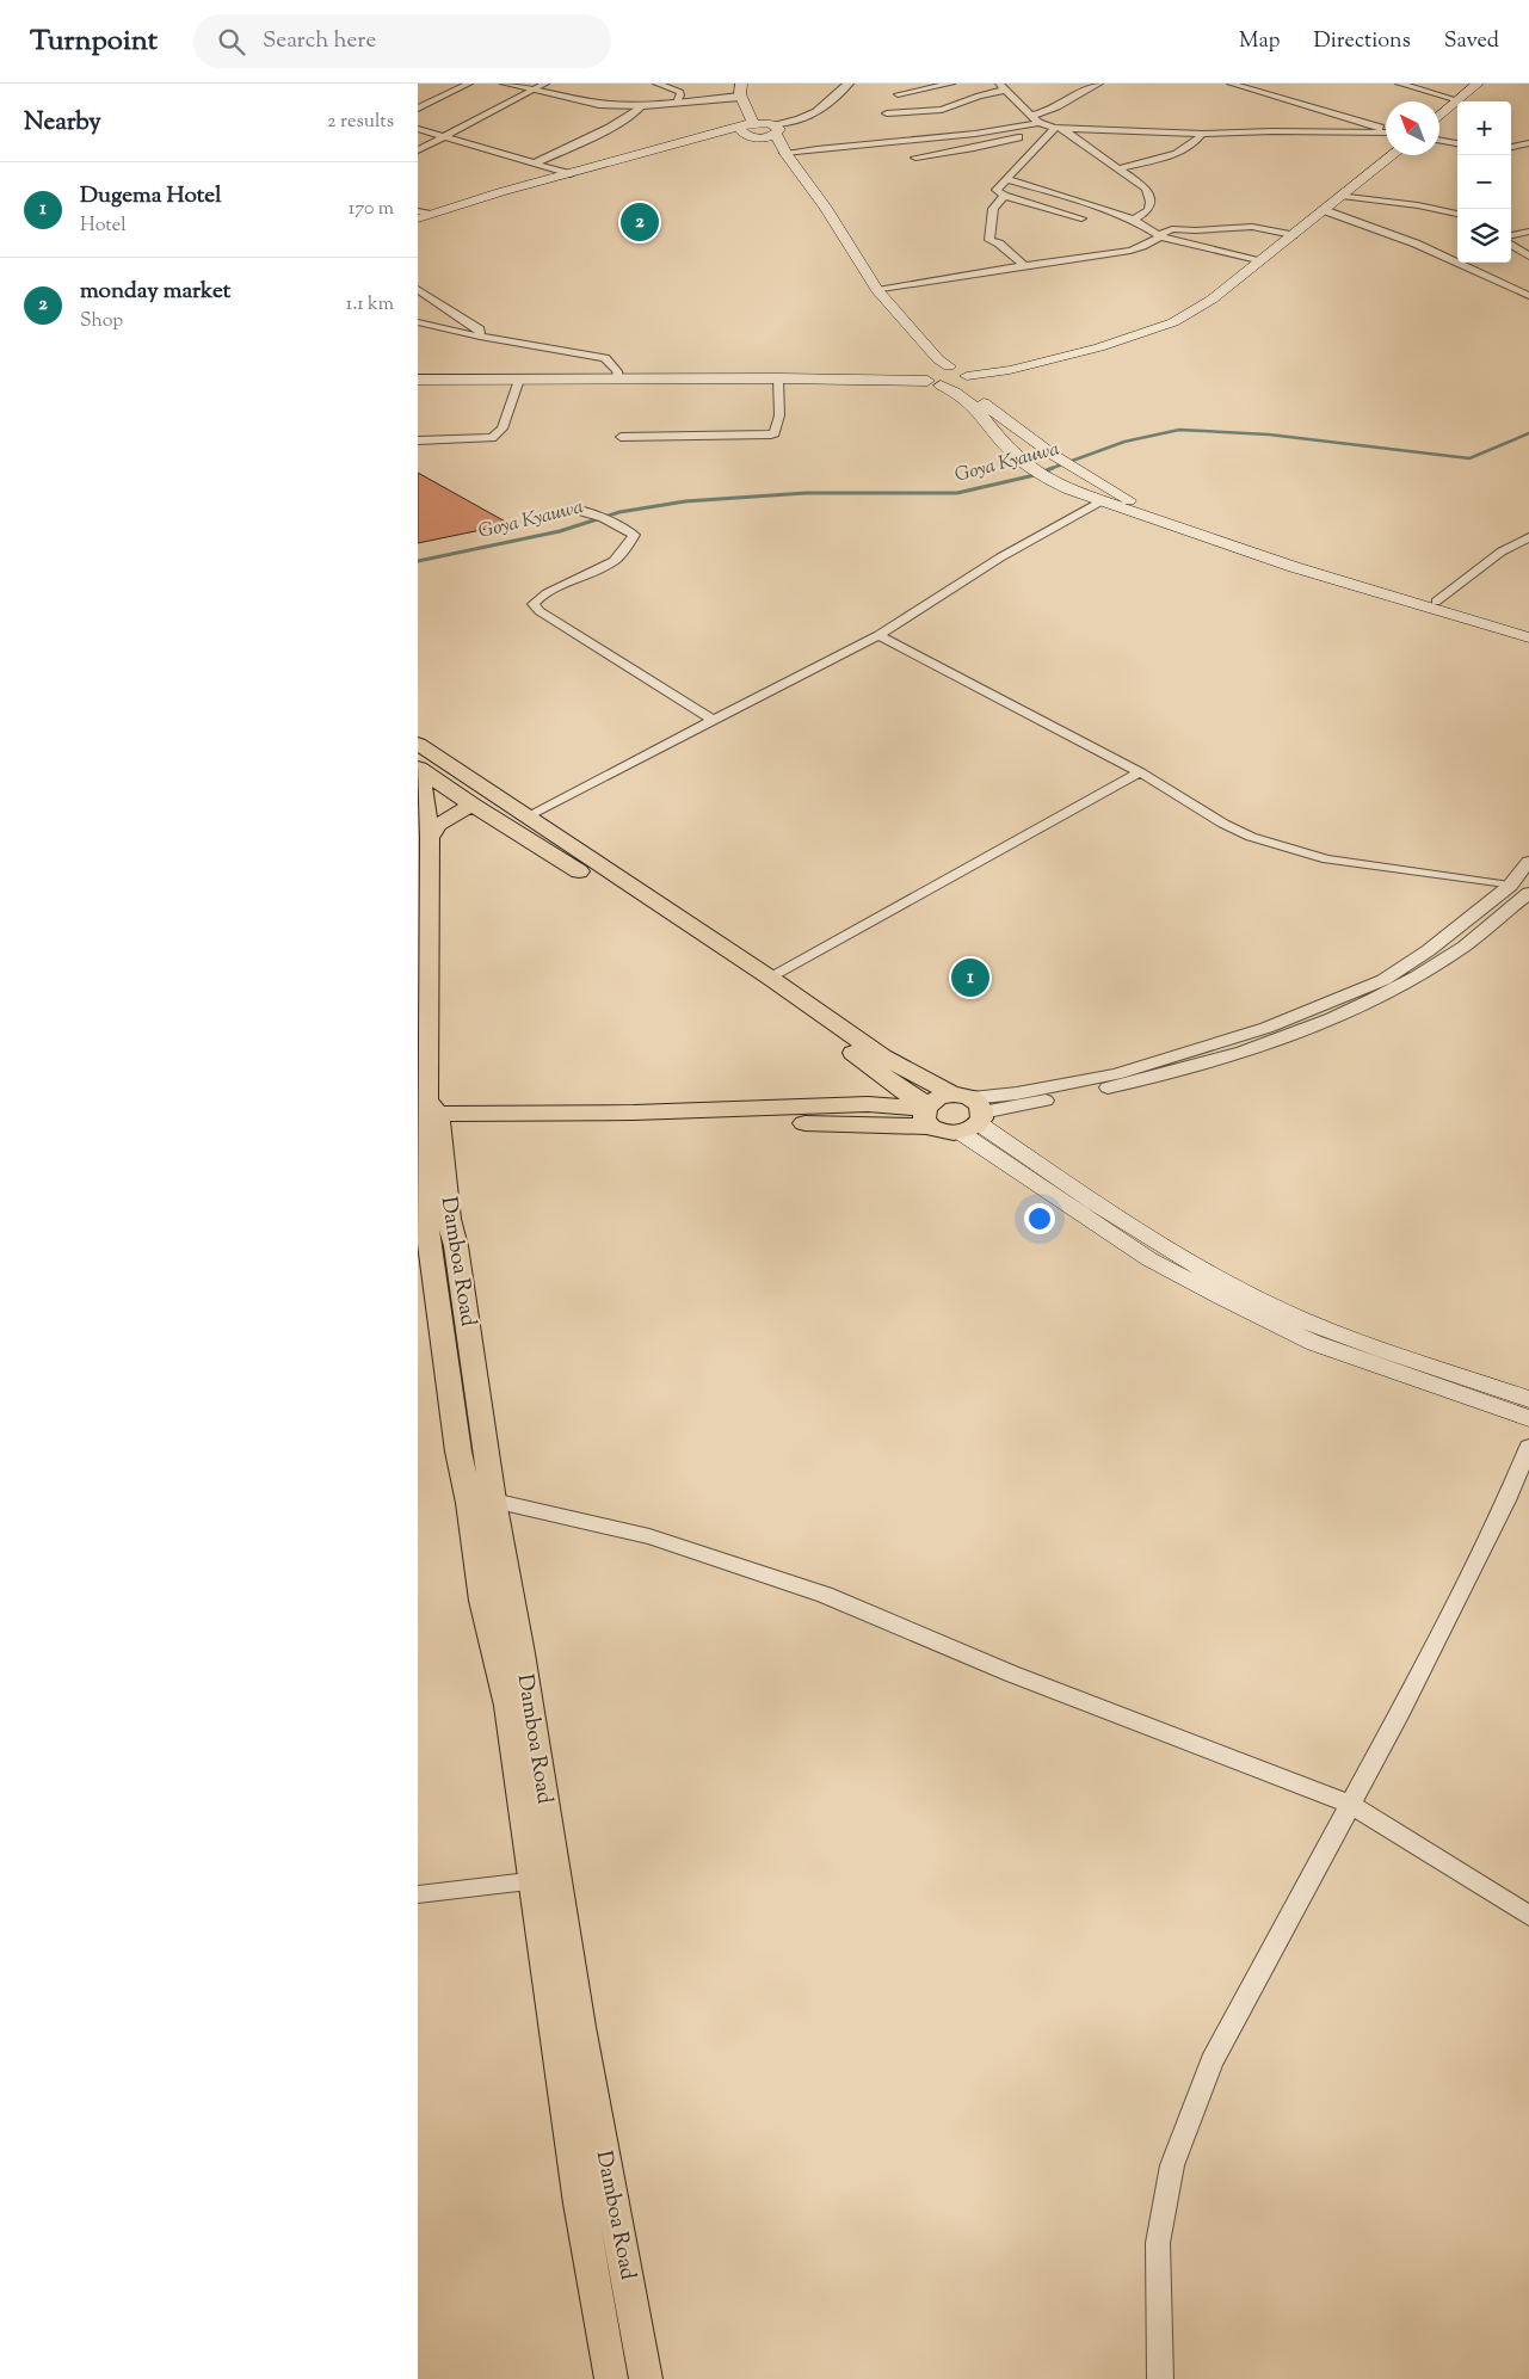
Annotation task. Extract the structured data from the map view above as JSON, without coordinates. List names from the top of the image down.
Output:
{
  "streets": {
    "main road": ["Damboa Road"]
  },
  "water": ["Goya Kyauwa"],
  "north": "top left",
  "page": {
    "header": "Turnpoint",
    "search": "Search here",
    "nav": ["Map", "Directions", "Saved"],
    "heading": ["Nearby", "2 results"],
    "map_buttons": ["+", "−"],
    "list": [
      {
        "mark": "1",
        "name": "Dugema Hotel",
        "note": "Hotel",
        "value": "170 m"
      },
      {
        "mark": "2",
        "name": "monday market",
        "note": "Shop",
        "value": "1.1 km"
      }
    ],
    "pins": ["2", "1"]
  }
}
